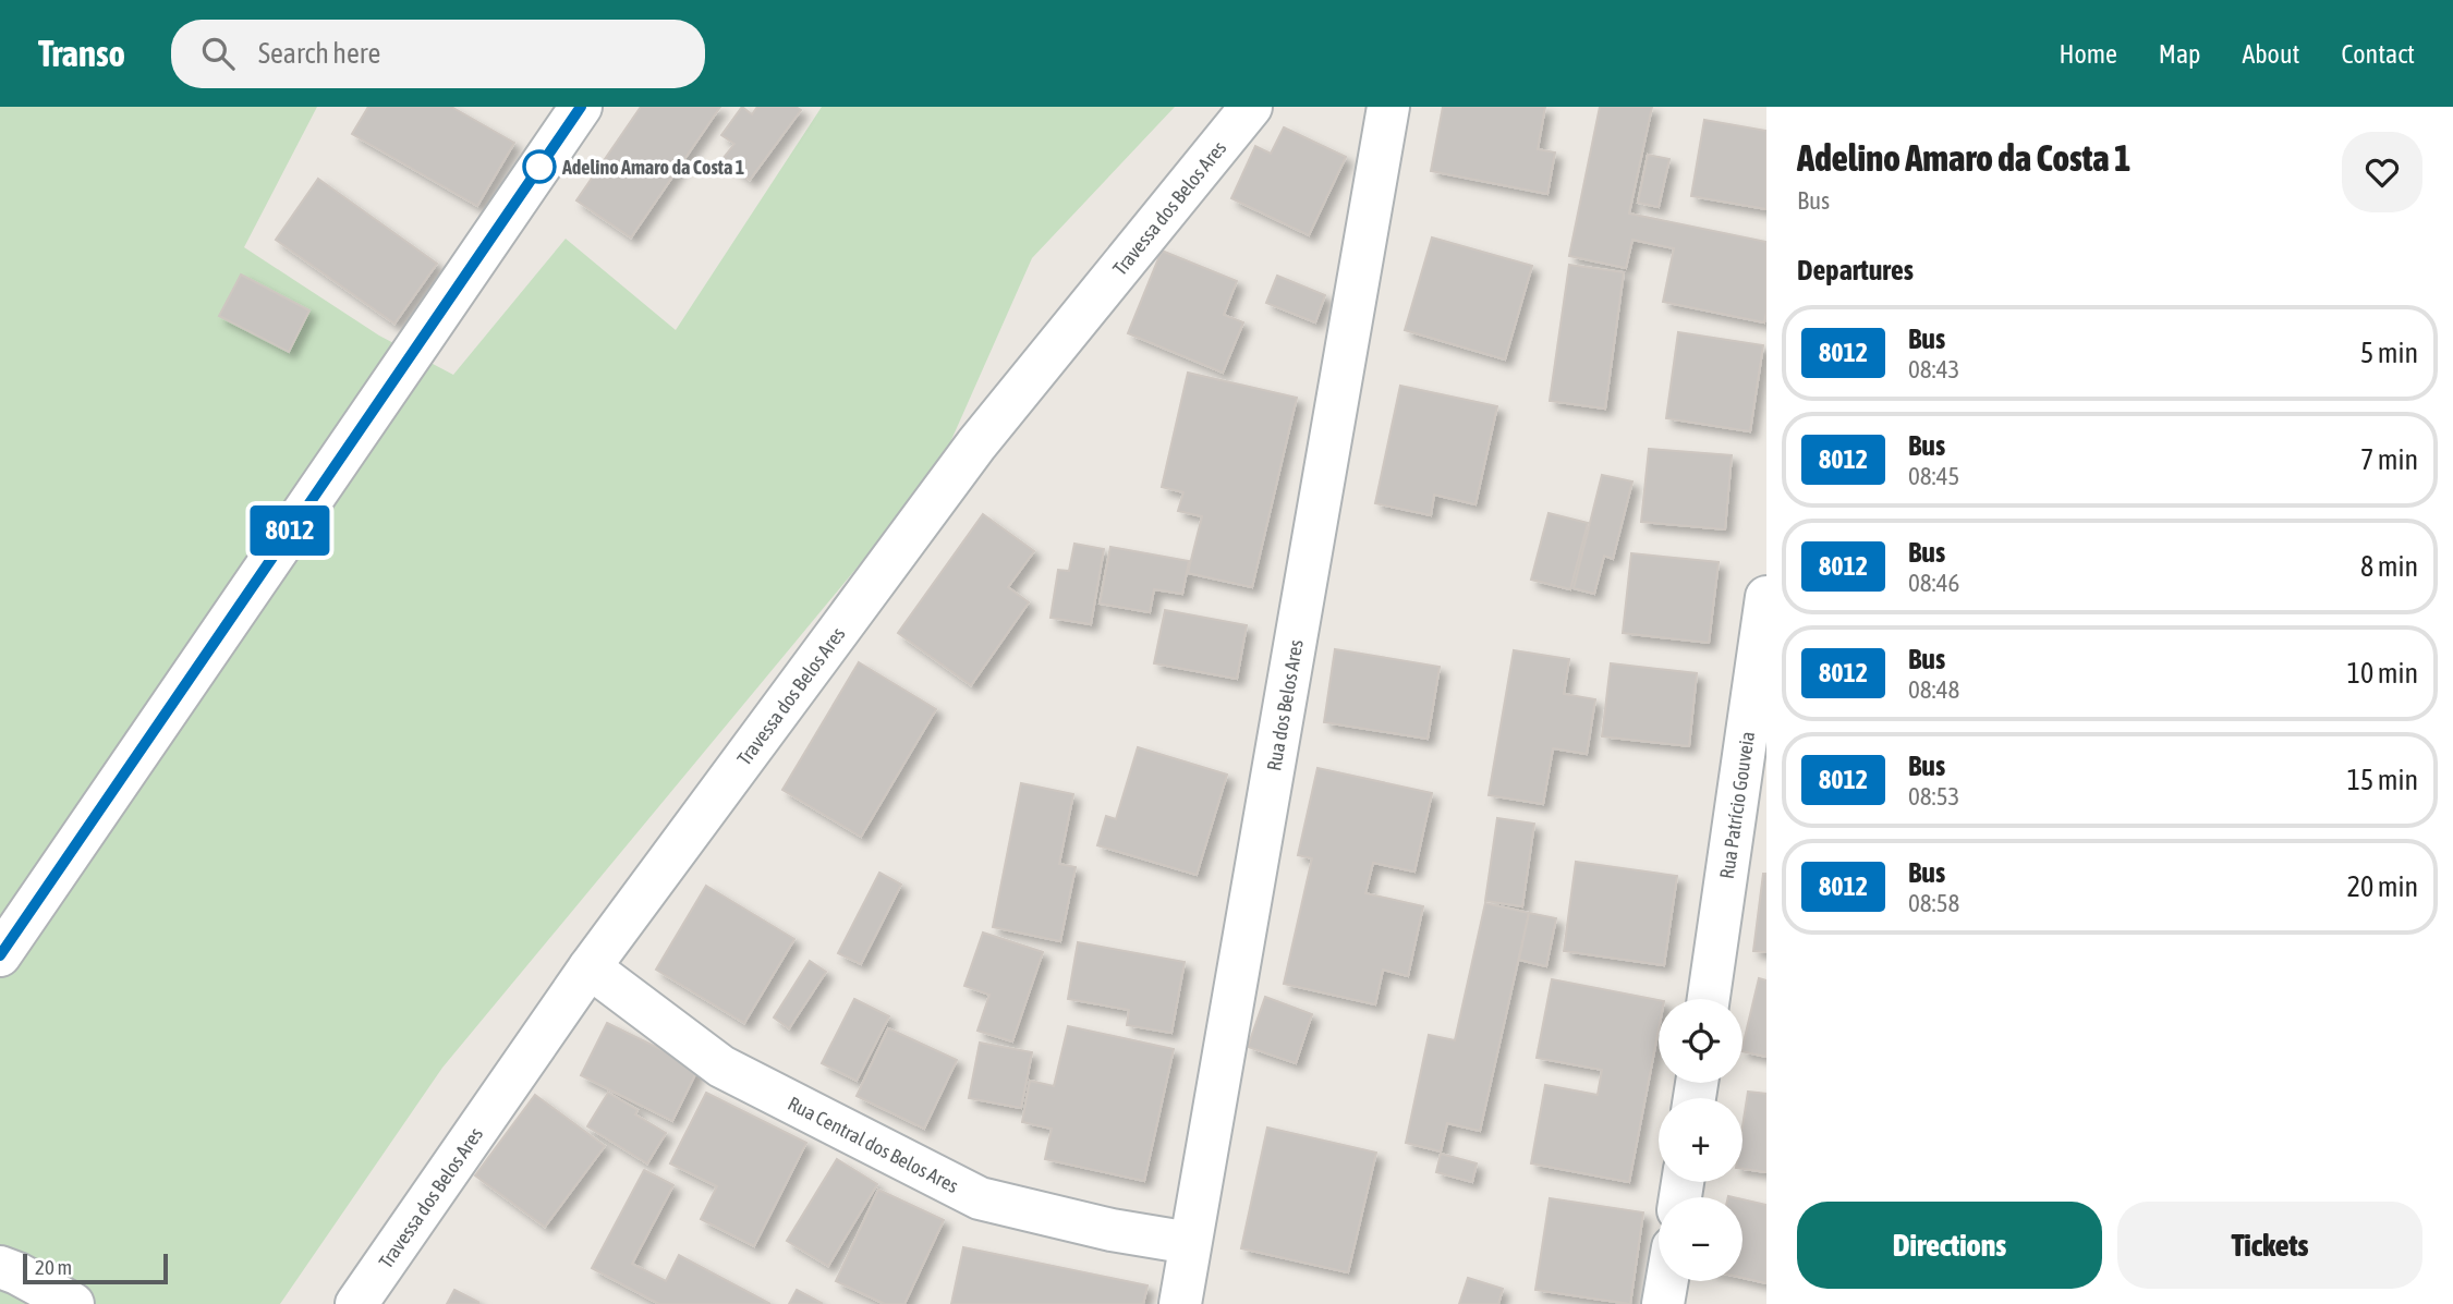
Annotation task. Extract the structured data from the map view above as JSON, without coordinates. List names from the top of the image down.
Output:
{
  "streets": {
    "street": [
      "Travessa dos Belos Ares",
      "Rua dos Belos Ares",
      "Rua Patrício Gouveia",
      "Rua Central dos Belos Ares"
    ]
  },
  "crossings": [
    ["Travessa dos Belos Ares", "Rua Central dos Belos Ares"],
    ["Rua dos Belos Ares", "Rua Central dos Belos Ares"]
  ],
  "places": ["Adelino Amaro da Costa 1"],
  "lines": ["bus line 8012"],
  "scale_bar": "20 m",
  "page": {
    "header": "Transo",
    "search": "Search here",
    "nav": [
      "Home",
      "Map",
      "About",
      "Contact"
    ],
    "on_map": "8012",
    "heading": [
      ["Adelino Amaro da Costa 1", "Bus"],
      "Departures"
    ],
    "list": [
      {
        "mark": "8012",
        "name": "Bus",
        "note": "08:43",
        "value": "5 min"
      },
      {
        "mark": "8012",
        "name": "Bus",
        "note": "08:45",
        "value": "7 min"
      },
      {
        "mark": "8012",
        "name": "Bus",
        "note": "08:46",
        "value": "8 min"
      },
      {
        "mark": "8012",
        "name": "Bus",
        "note": "08:48",
        "value": "10 min"
      },
      {
        "mark": "8012",
        "name": "Bus",
        "note": "08:53",
        "value": "15 min"
      },
      {
        "mark": "8012",
        "name": "Bus",
        "note": "08:58",
        "value": "20 min"
      }
    ],
    "map_buttons": ["+", "−"],
    "buttons": ["Directions", "Tickets"],
    "scale": "20 m"
  }
}
